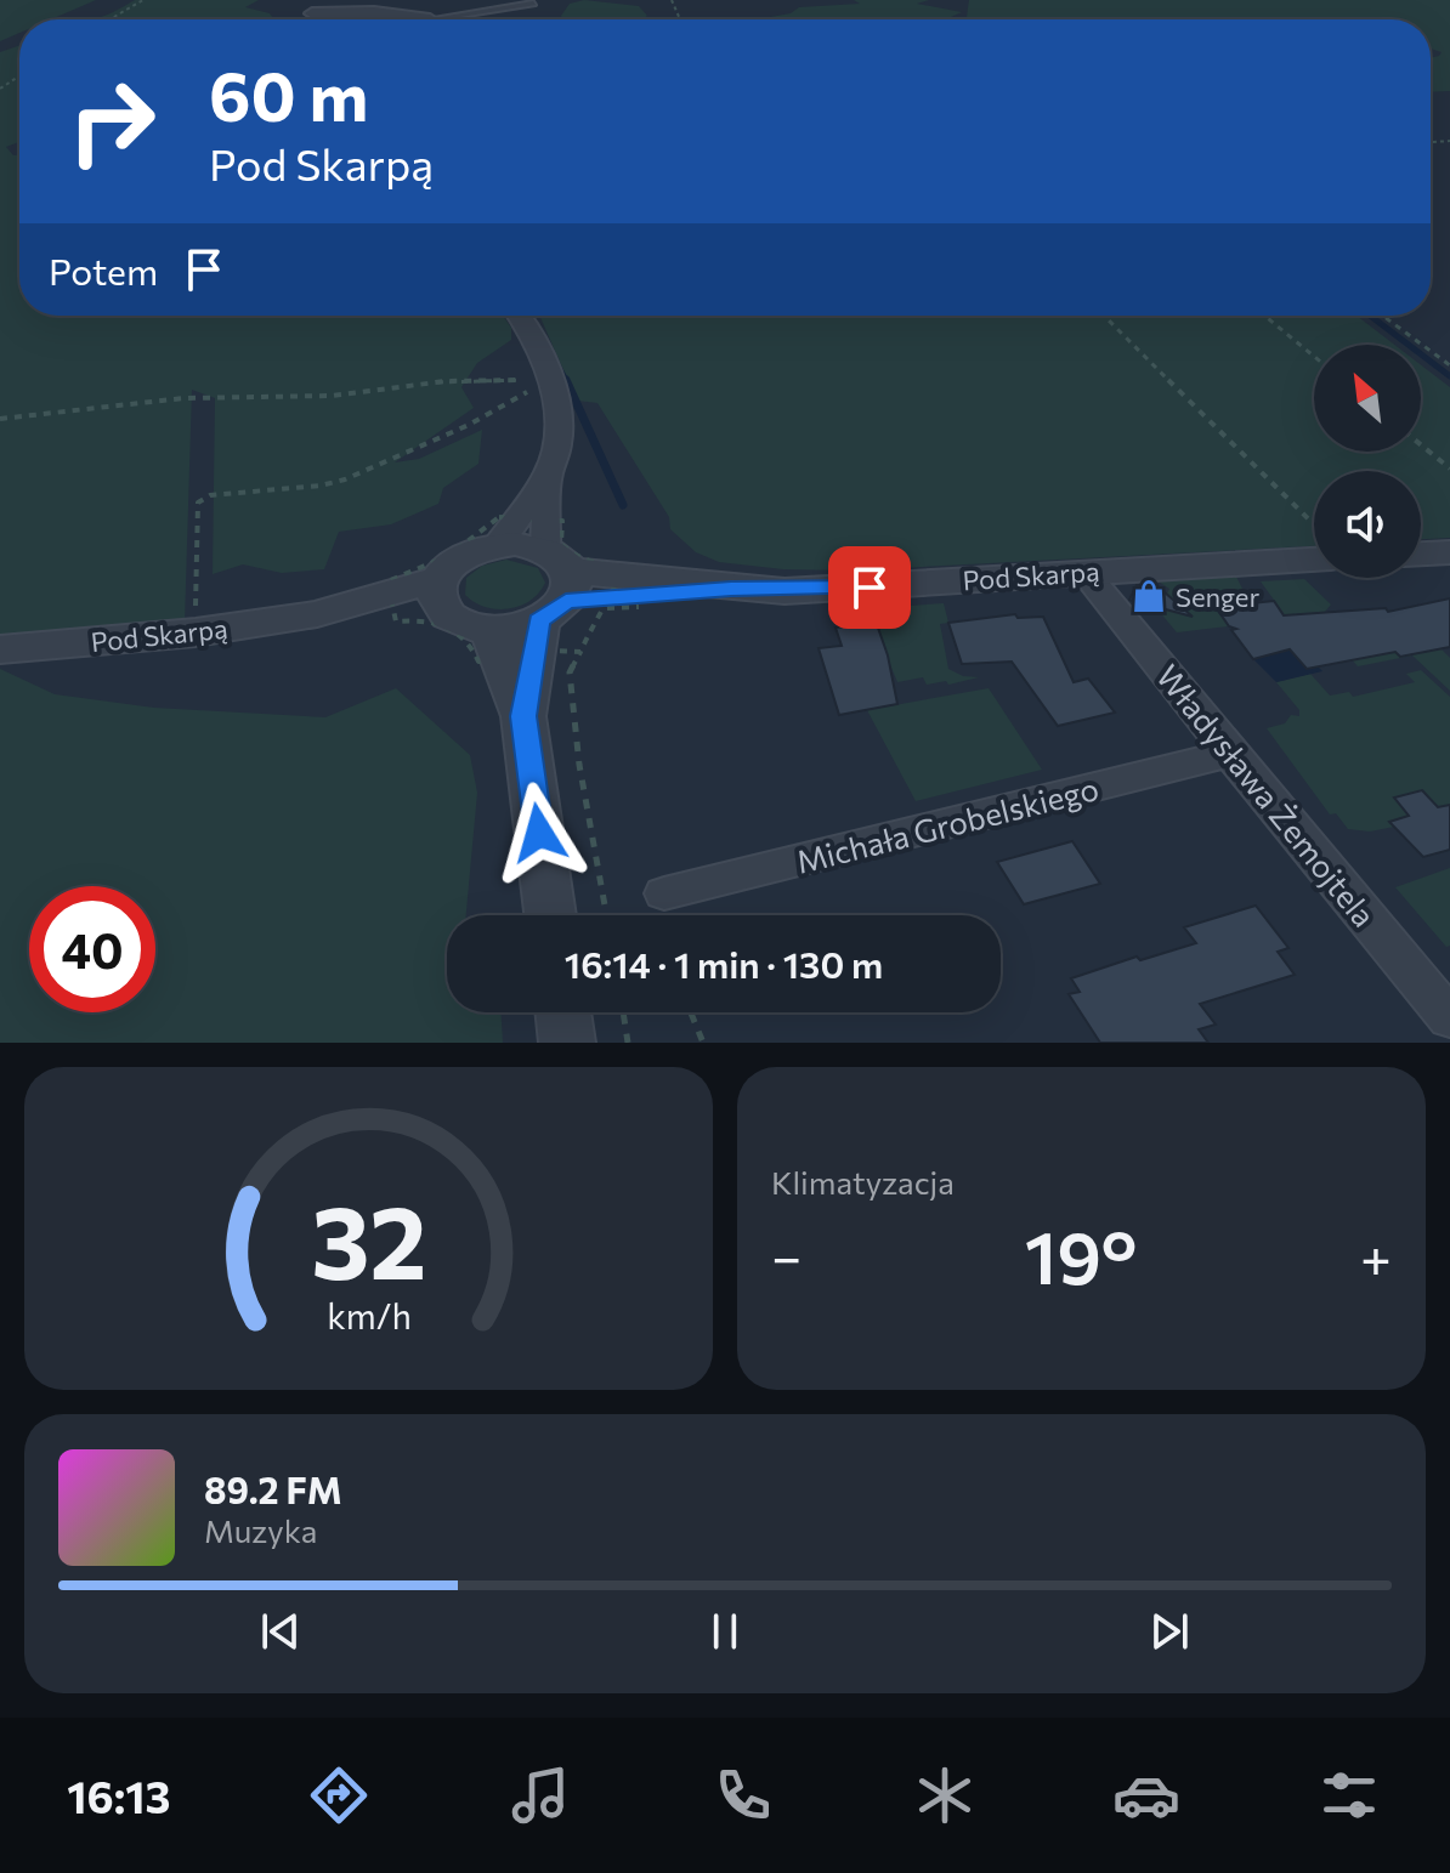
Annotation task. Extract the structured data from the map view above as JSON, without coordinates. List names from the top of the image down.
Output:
{
  "streets": {
    "street": ["Pod Skarpą", "Władysława Żemojtela", "Michała Grobelskiego"]
  },
  "crossings": [
    ["Pod Skarpą", "Władysława Żemojtela"],
    ["Władysława Żemojtela", "Michała Grobelskiego"]
  ],
  "places": {
    "shop": ["Senger"]
  },
  "north": "top left",
  "page": {
    "turn": ["60 m", "Pod Skarpą"],
    "then": "Potem",
    "limit": "40",
    "trip": "16:14 · 1 min · 130 m",
    "tile": "Klimatyzacja",
    "heat": ["−", "19°", "+"],
    "song": ["89.2 FM", "Muzyka"],
    "tabs": "16:13",
    "gauge": ["32", "km/h"]
  }
}
